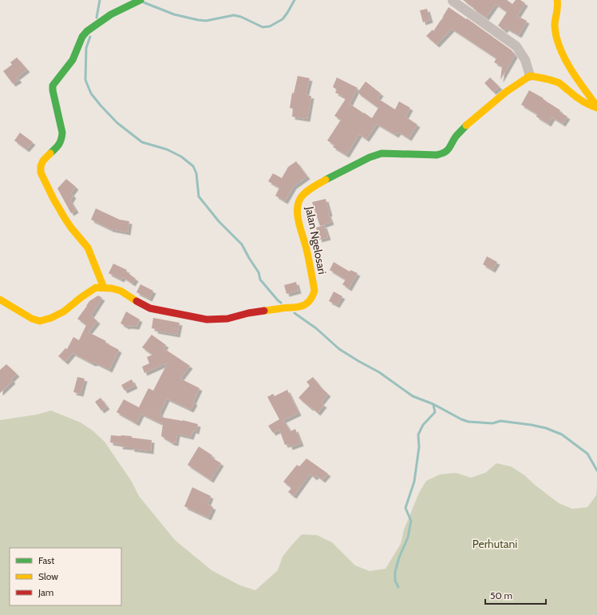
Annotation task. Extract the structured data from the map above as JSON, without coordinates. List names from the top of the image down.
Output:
{
  "streets": {
    "street": ["Jalan Ngelosari"]
  },
  "parks": ["Perhutani"],
  "legend": ["Fast", "Slow", "Jam"],
  "scale_bar": "50 m"
}
